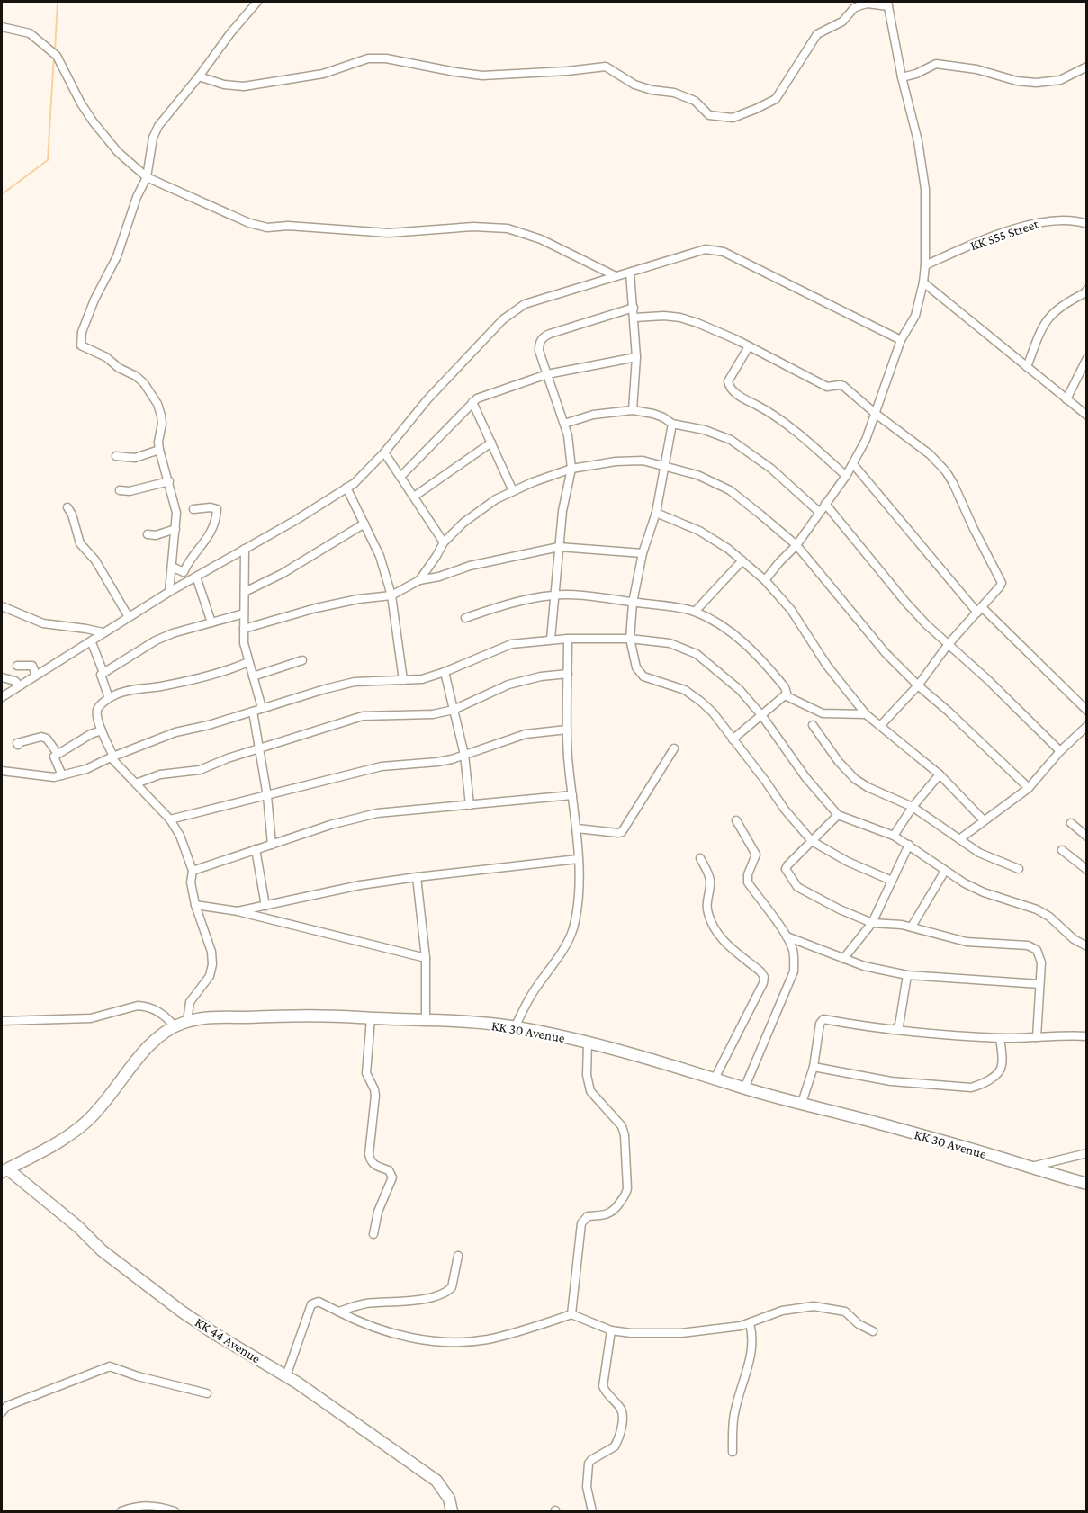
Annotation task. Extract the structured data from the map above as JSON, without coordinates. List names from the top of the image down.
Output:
{
  "streets": {
    "main road": ["KK 30 Avenue", "KK 44 Avenue"],
    "street": ["KK 555 Street"]
  },
  "crossings": [
    ["KK 30 Avenue", "KK 44 Avenue"]
  ]
}
